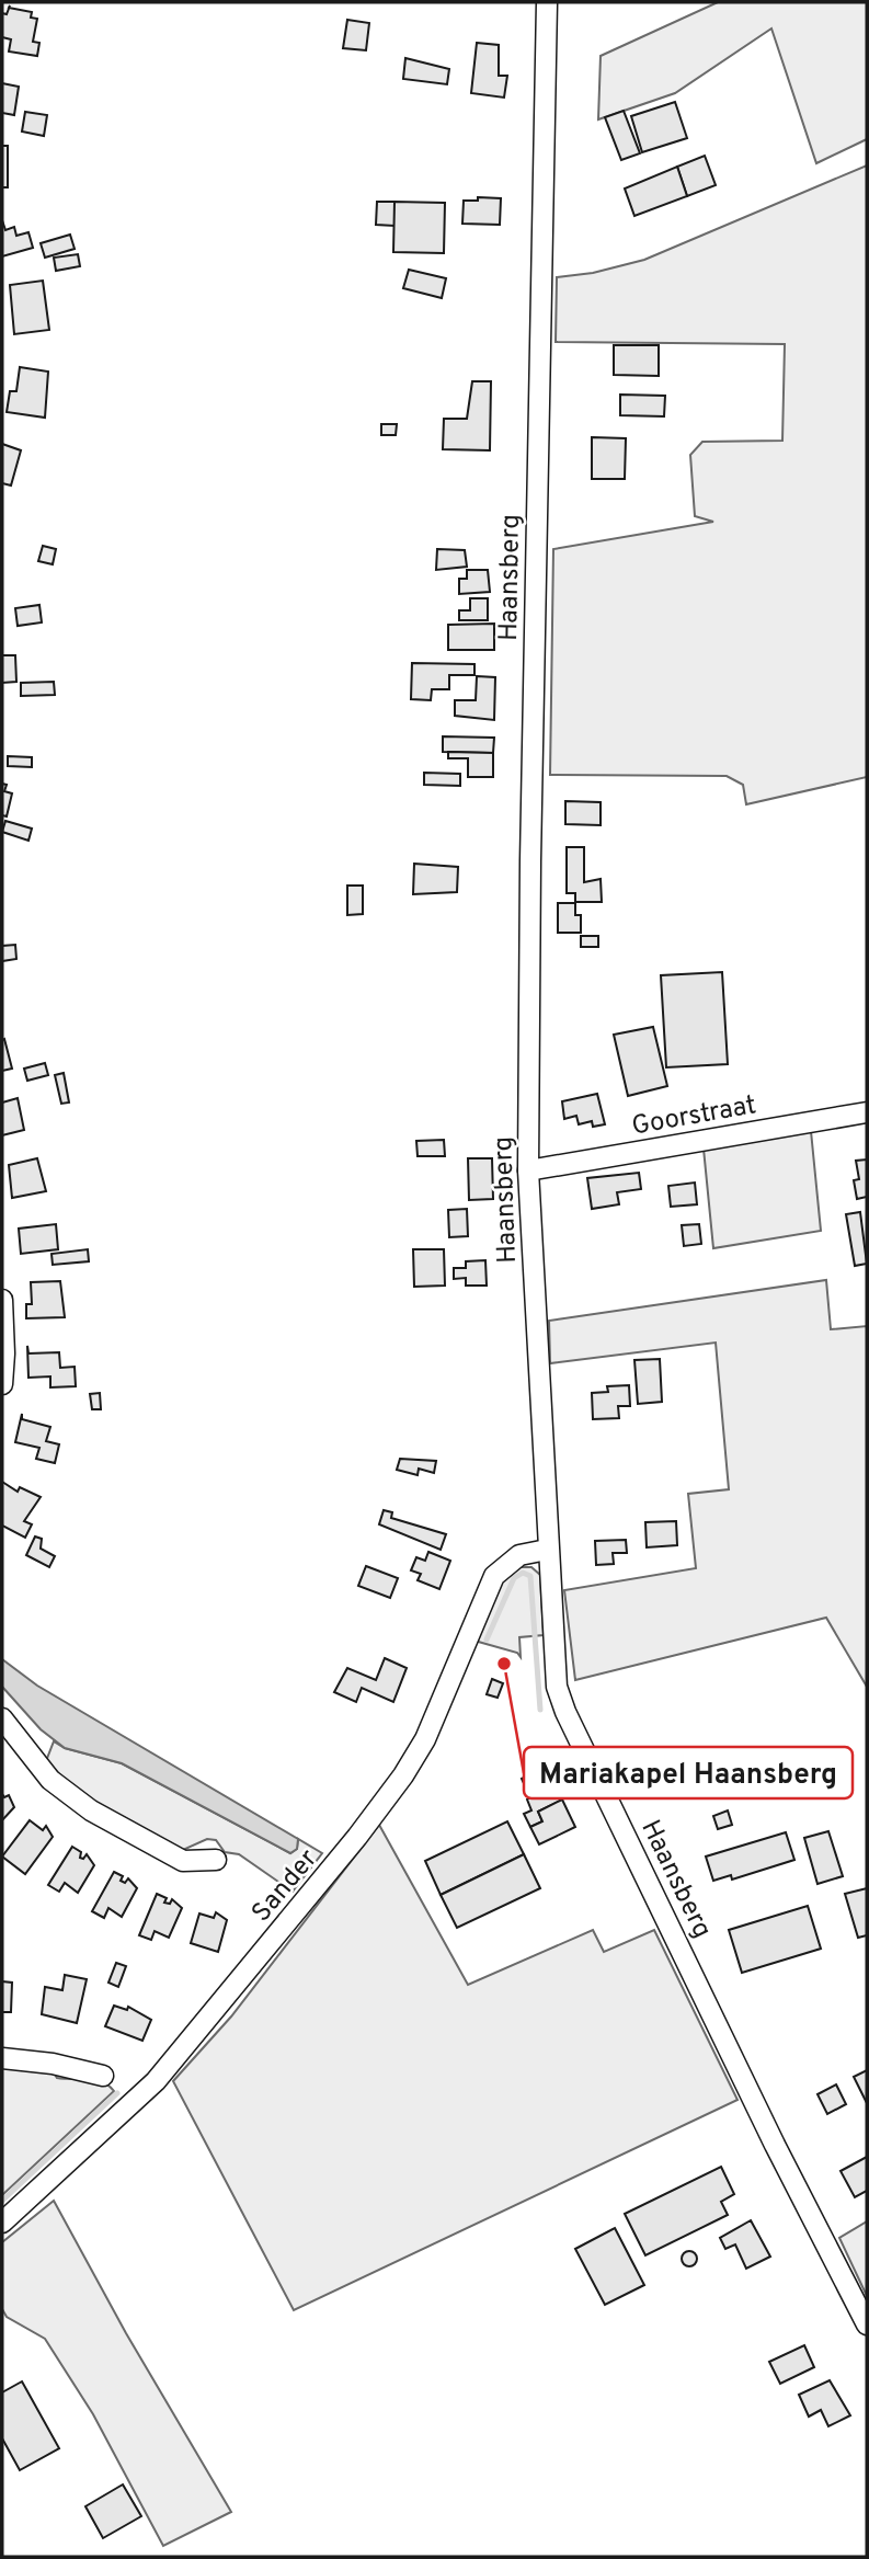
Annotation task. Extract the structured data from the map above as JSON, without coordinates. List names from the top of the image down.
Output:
{
  "streets": {
    "street": ["Haansberg", "Goorstraat", "Sander"]
  },
  "crossings": [
    ["Haansberg", "Goorstraat"],
    ["Haansberg", "Sander"]
  ],
  "places": ["Mariakapel Haansberg"]
}
